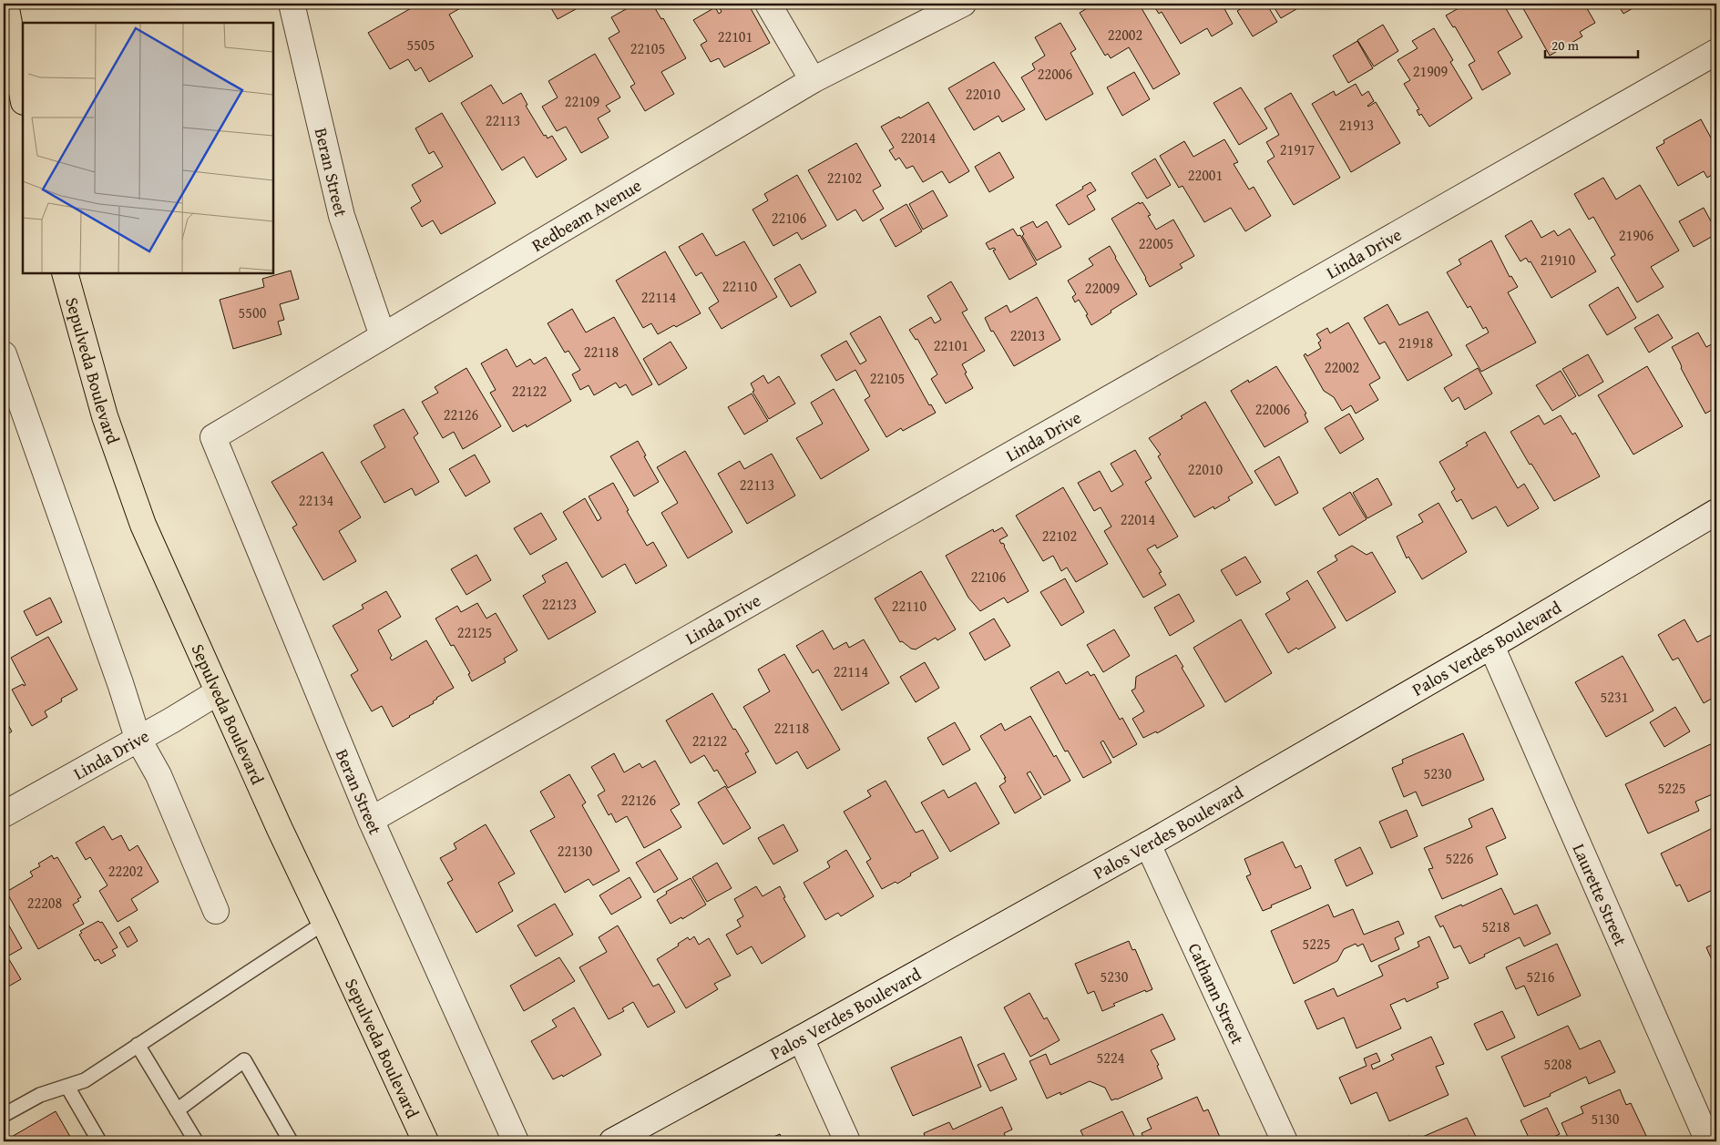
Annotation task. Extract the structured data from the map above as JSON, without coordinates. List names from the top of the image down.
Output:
{
  "streets": {
    "main road": ["Sepulveda Boulevard"],
    "street": [
      "Beran Street",
      "Redbeam Avenue",
      "Linda Drive",
      "Palos Verdes Boulevard",
      "Laurette Street",
      "Cathann Street"
    ]
  },
  "crossings": [
    ["Beran Street", "Redbeam Avenue"],
    ["Beran Street", "Linda Drive"],
    ["Linda Drive", "Sepulveda Boulevard"],
    ["Palos Verdes Boulevard", "Laurette Street"],
    ["Palos Verdes Boulevard", "Cathann Street"]
  ],
  "house_numbers": [
    "22002",
    "22101",
    "5505",
    "22105",
    "21909",
    "22006",
    "22010",
    "22109",
    "22113",
    "21913",
    "22014",
    "21917",
    "22001",
    "22102",
    "22106",
    "21906",
    "22005",
    "21910",
    "22110",
    "22009",
    "22114",
    "5500",
    "22013",
    "21918",
    "22101",
    "22118",
    "22002",
    "22105",
    "22122",
    "22006",
    "22126",
    "22010",
    "22113",
    "22134",
    "22014",
    "22102",
    "22106",
    "22123",
    "22110",
    "22125",
    "22114",
    "5231",
    "22118",
    "22122",
    "5230",
    "5225",
    "22126",
    "22130",
    "5226",
    "22202",
    "22208",
    "5218",
    "5225",
    "5230",
    "5216",
    "5224",
    "5208",
    "5130"
  ],
  "scale_bar": "20 m"
}
